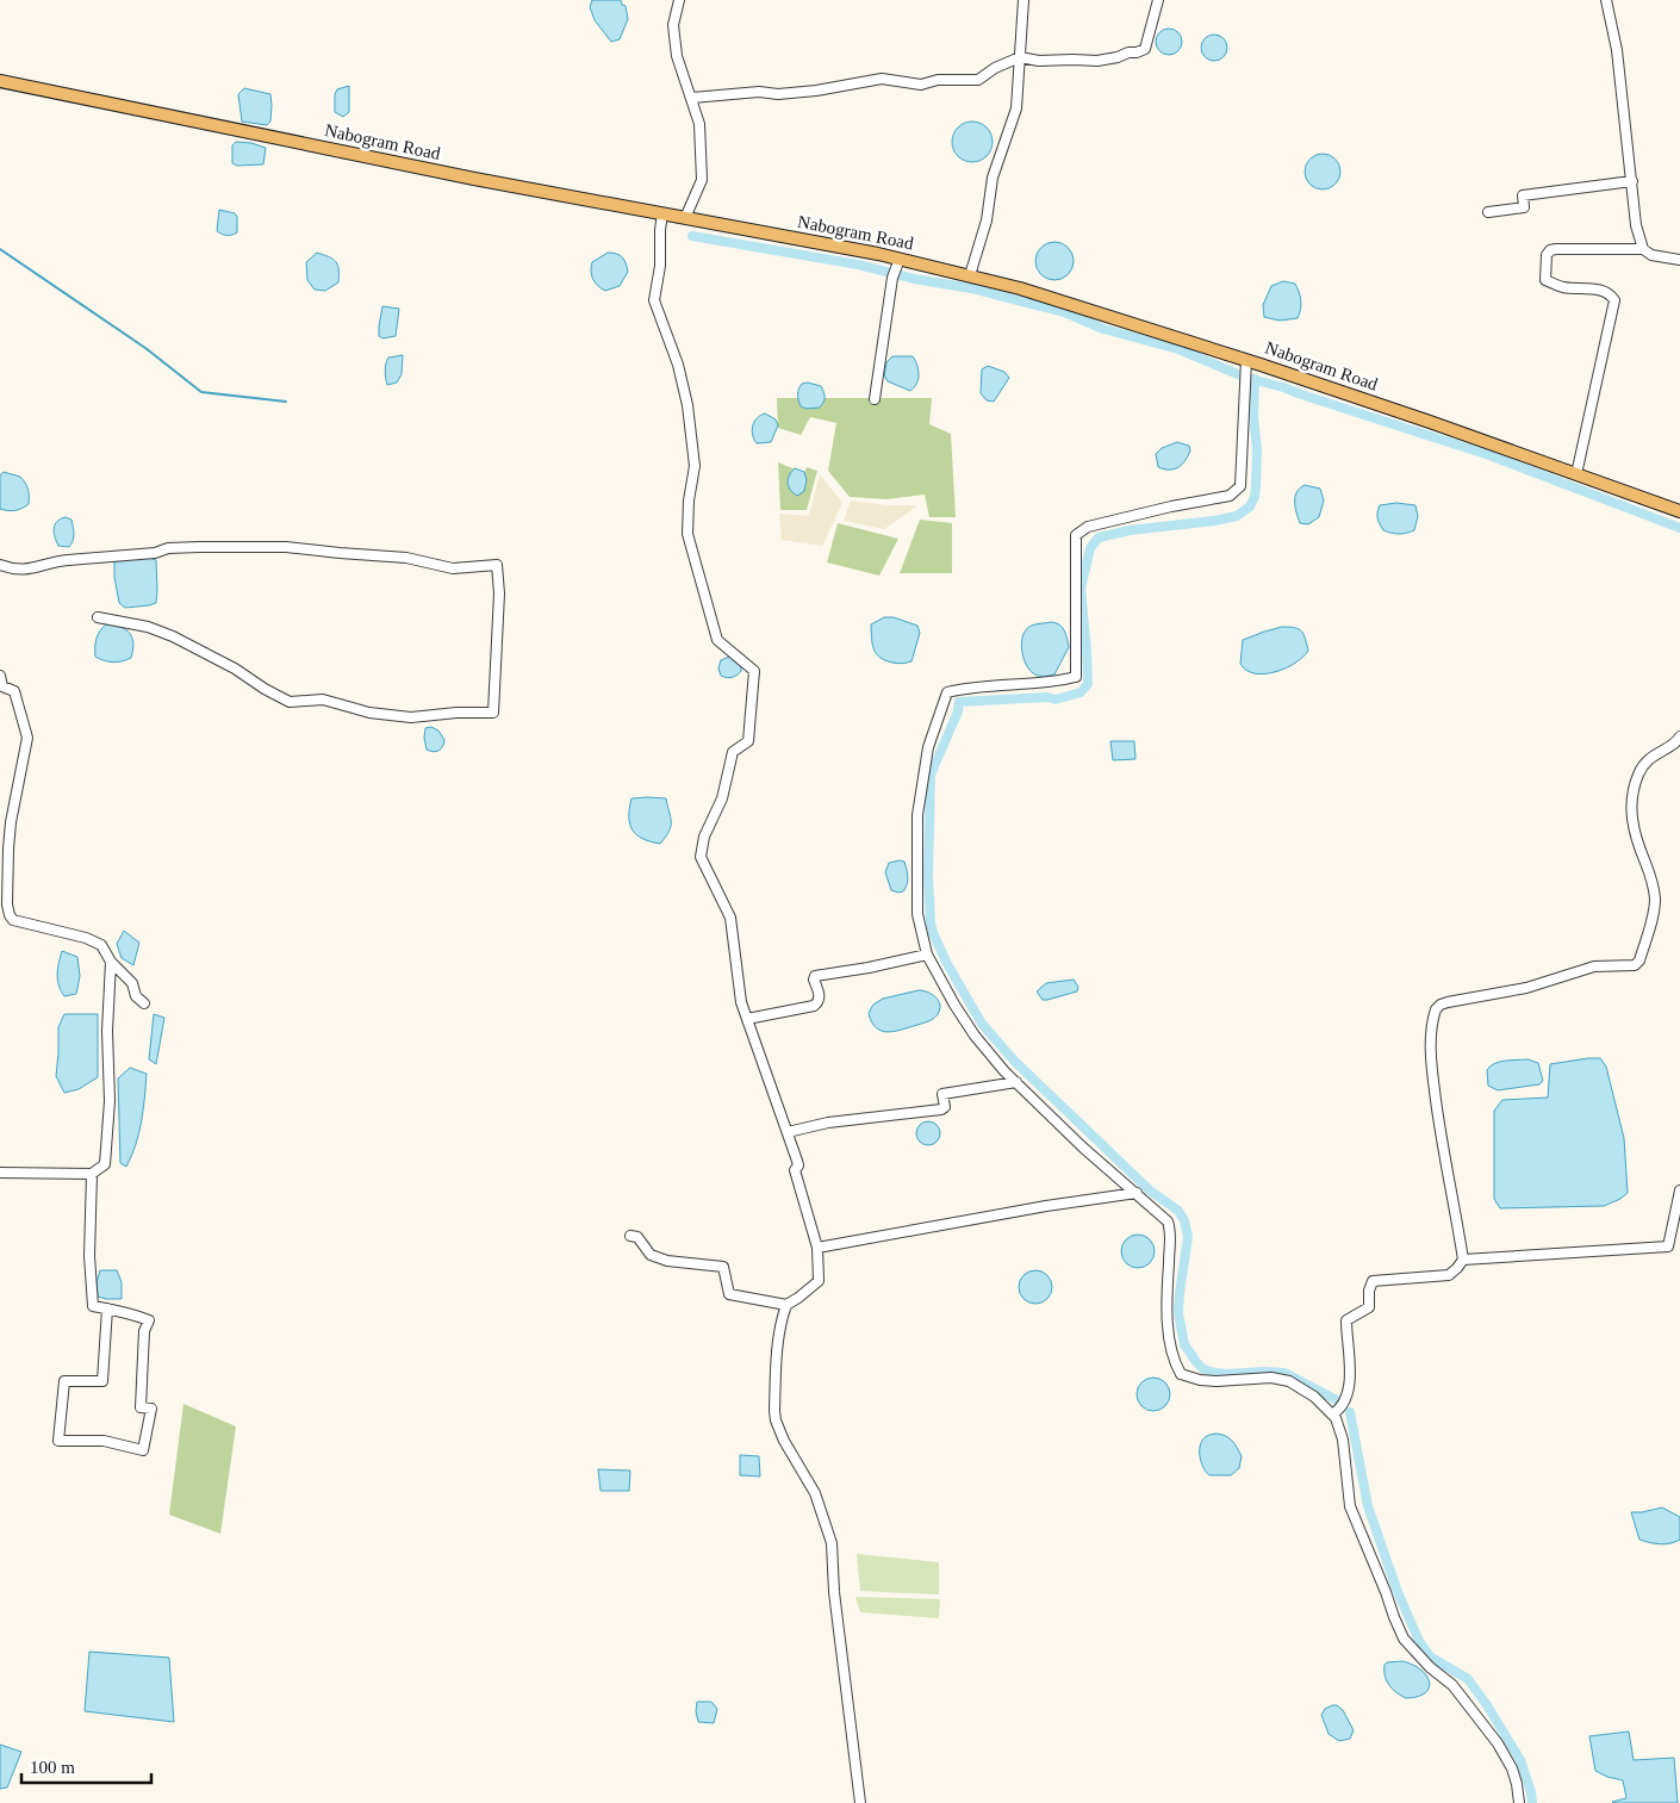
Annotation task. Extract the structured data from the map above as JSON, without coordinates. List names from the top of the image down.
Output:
{
  "streets": {
    "main road": ["Nabogram Road"]
  },
  "scale_bar": "100 m"
}
